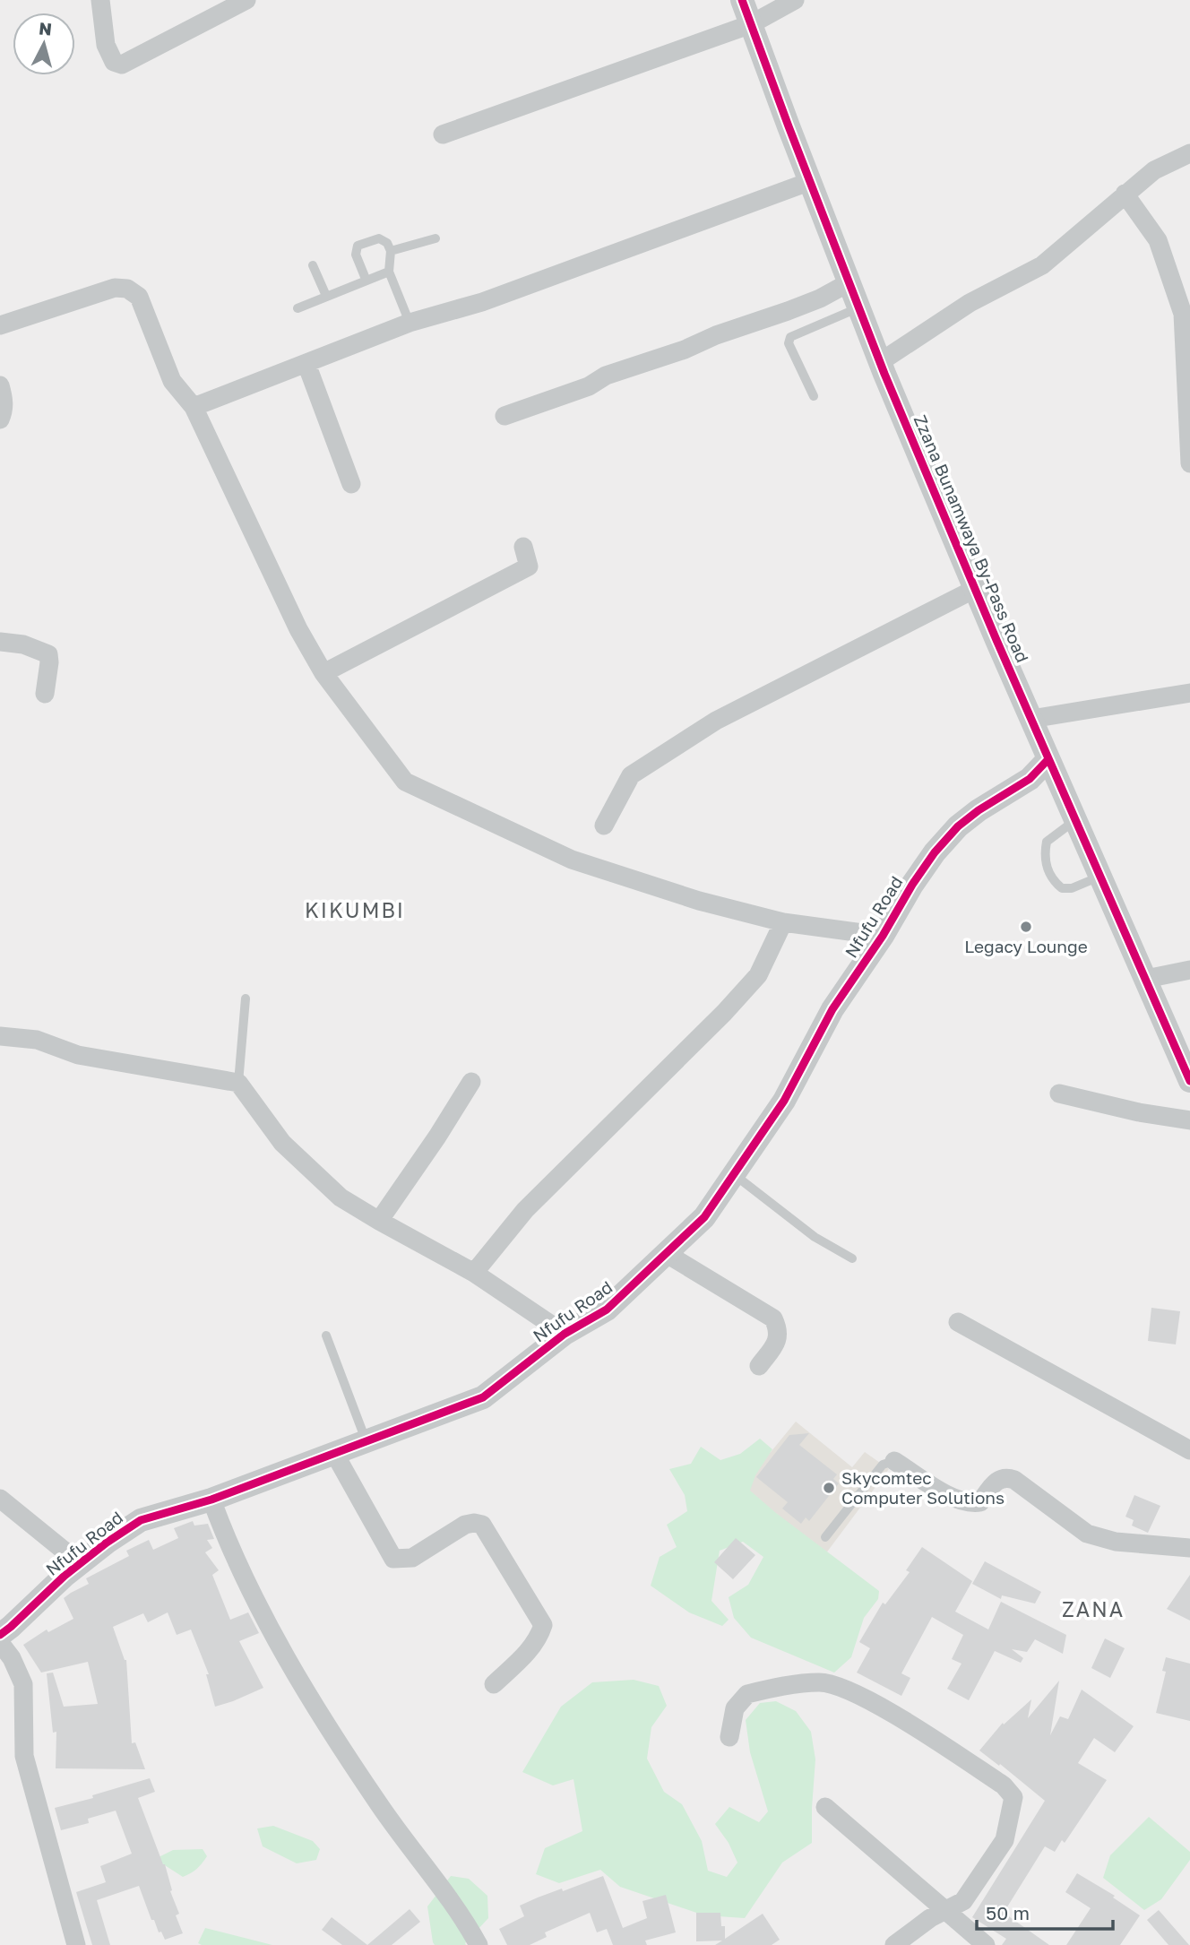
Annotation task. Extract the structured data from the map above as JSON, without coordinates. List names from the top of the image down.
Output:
{
  "streets": {
    "street": ["Zzana Bunamwaya By-Pass Road", "Nfufu Road"]
  },
  "crossings": [
    ["Zzana Bunamwaya By-Pass Road", "Nfufu Road"]
  ],
  "districts": ["KIKUMBI", "ZANA"],
  "places": ["Legacy Lounge", "Skycomtec Computer Solutions"],
  "scale_bar": "50 m",
  "north": "top"
}
